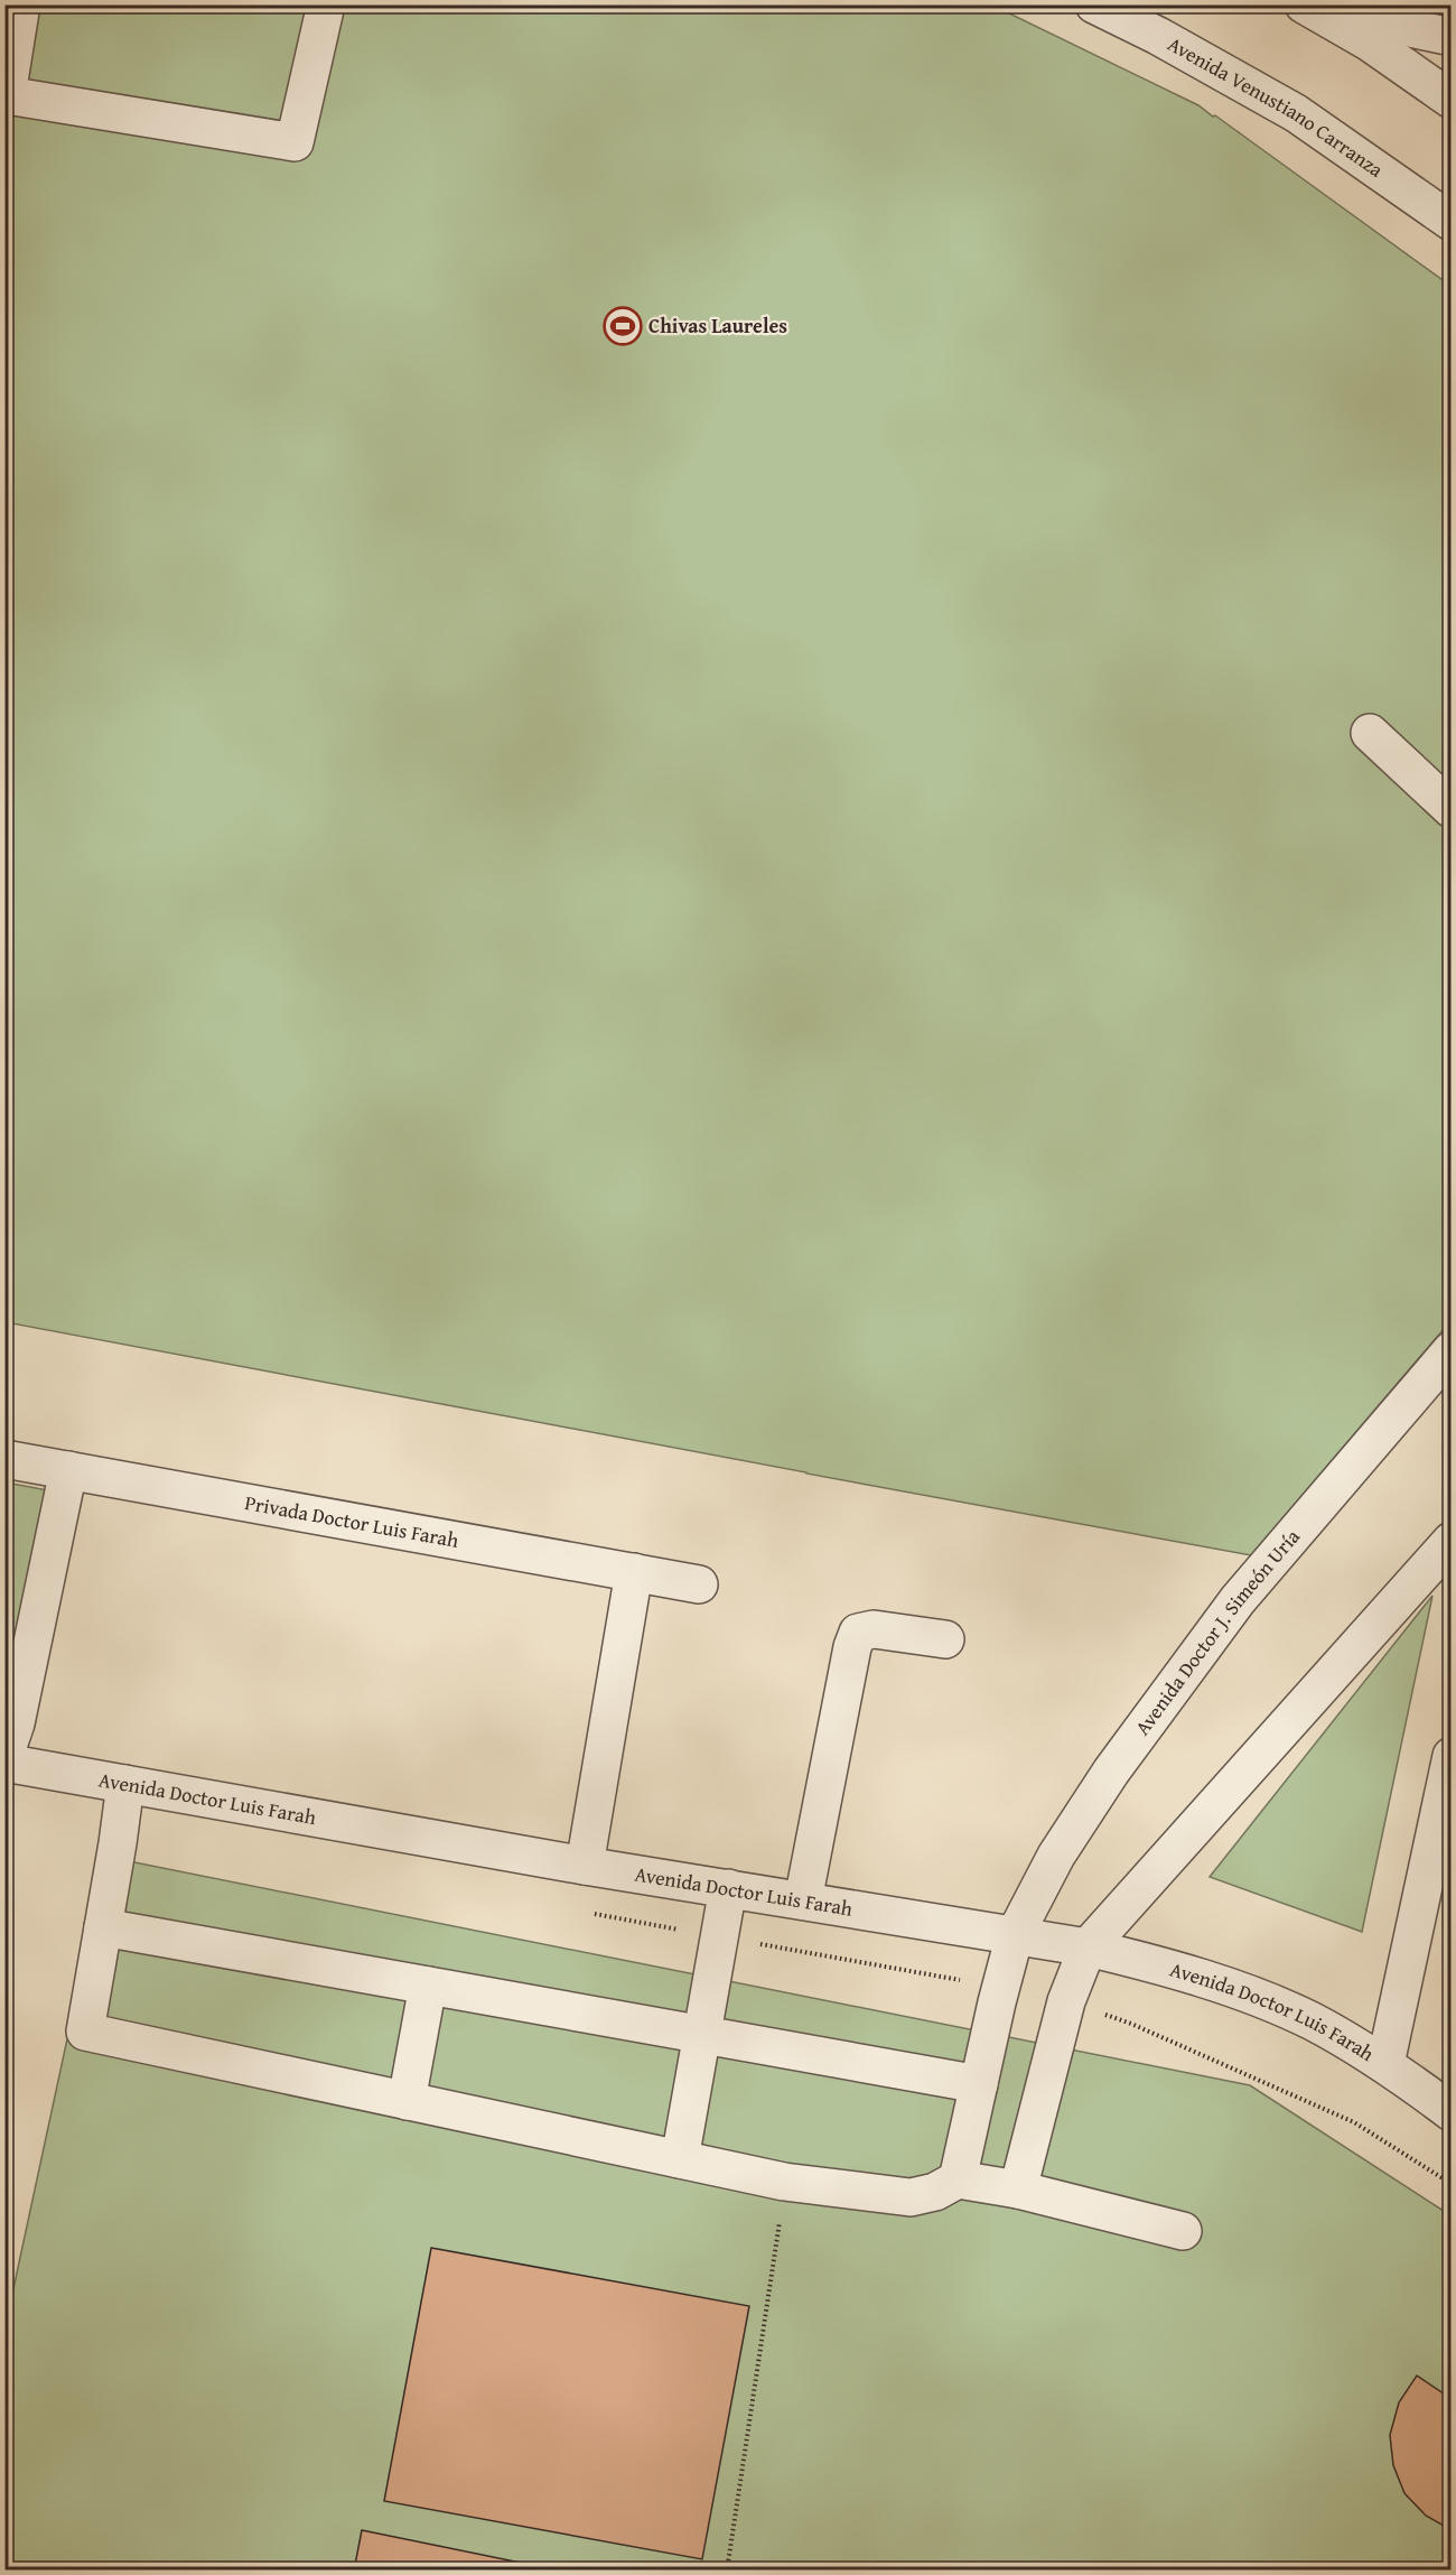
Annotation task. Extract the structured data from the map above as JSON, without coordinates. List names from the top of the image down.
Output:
{
  "streets": {
    "street": [
      "Avenida Venustiano Carranza",
      "Privada Doctor Luis Farah",
      "Avenida Doctor J. Simeón Uría",
      "Avenida Doctor Luis Farah"
    ]
  },
  "crossings": [
    ["Avenida Doctor J. Simeón Uría", "Avenida Doctor Luis Farah"]
  ],
  "places": {
    "sports": ["Chivas Laureles"]
  }
}
